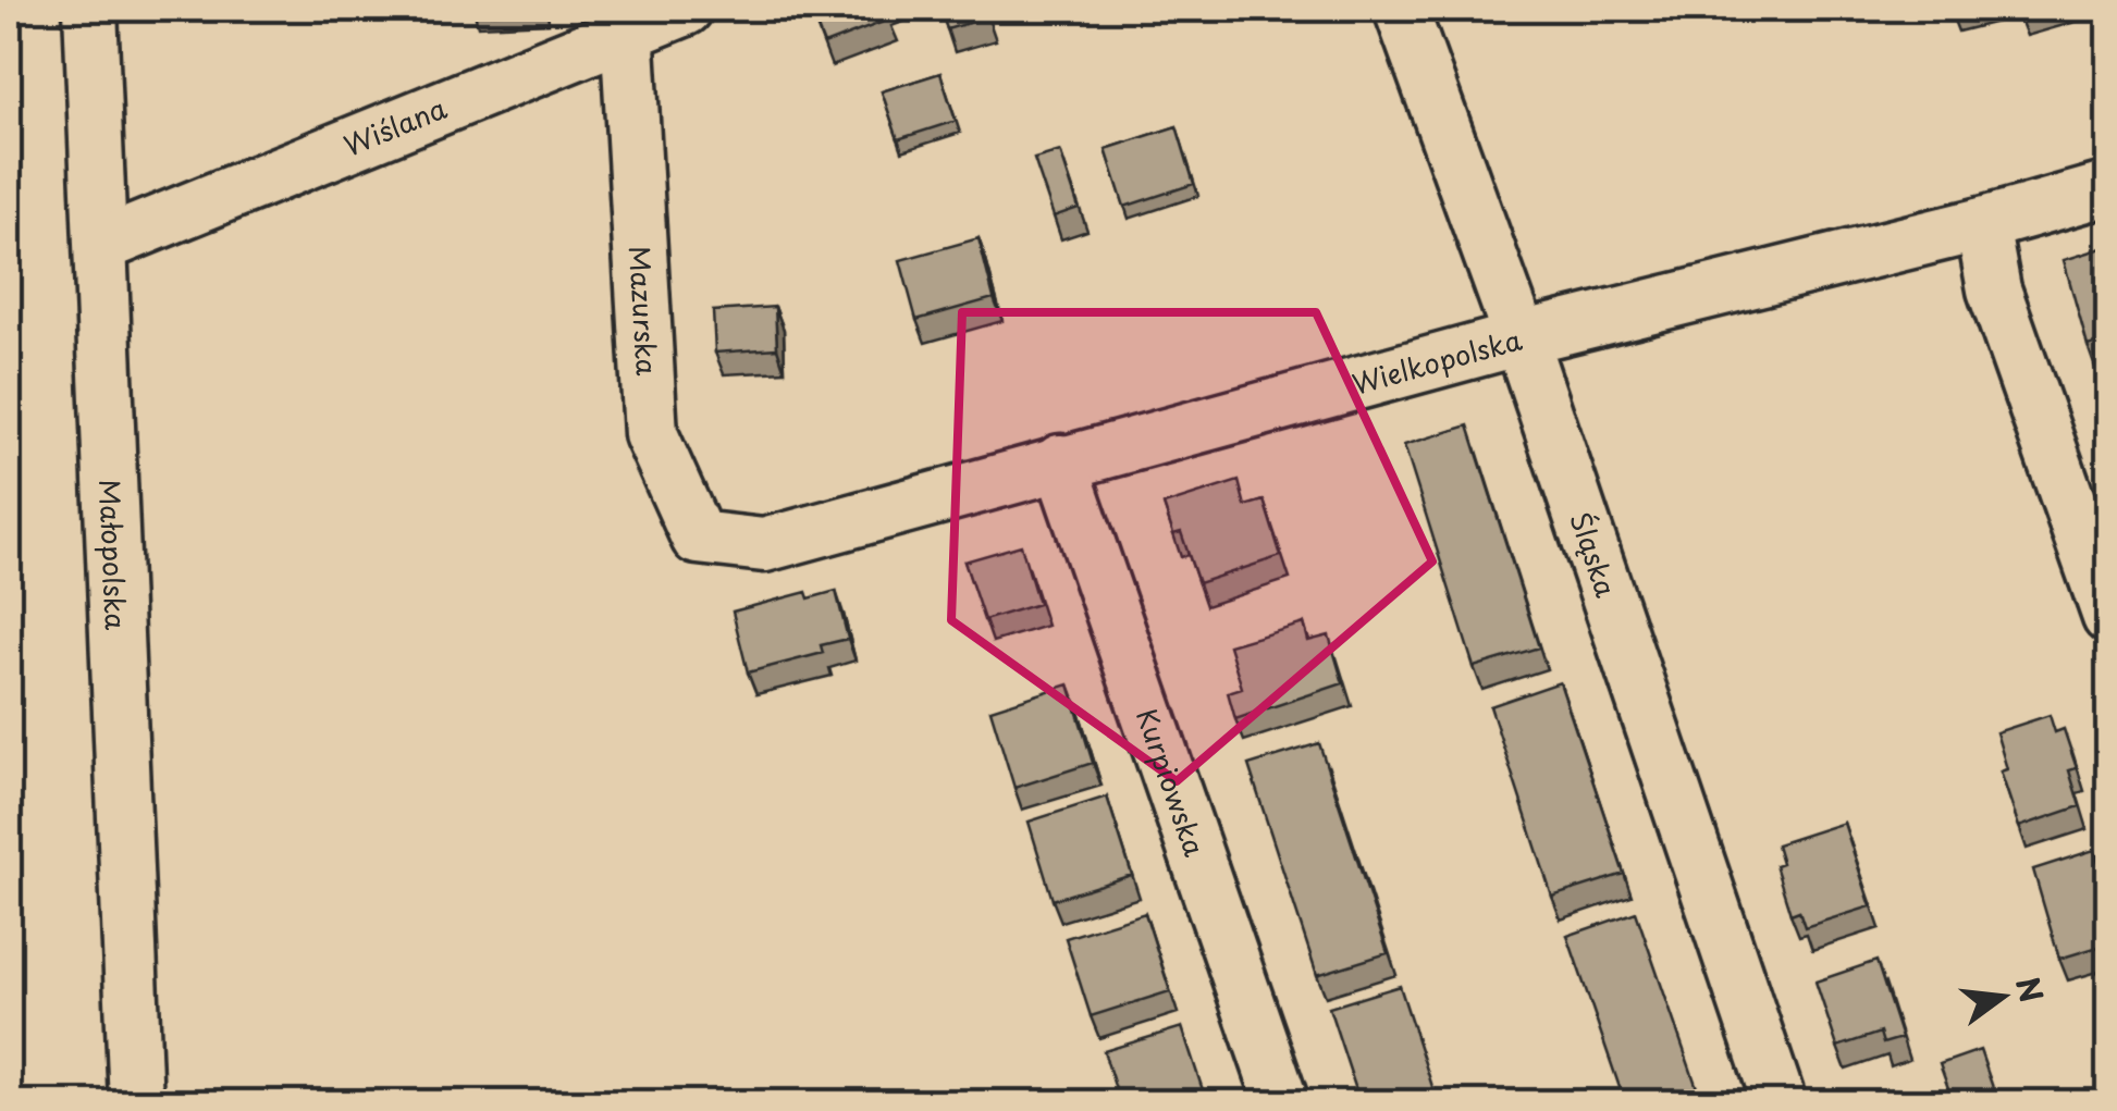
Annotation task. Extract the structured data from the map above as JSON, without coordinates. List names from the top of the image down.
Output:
{
  "streets": {
    "street": [
      "Wiślana",
      "Mazurska",
      "Wielkopolska",
      "Śląska",
      "Małopolska",
      "Kurpiowska"
    ]
  },
  "crossings": [
    ["Wiślana", "Mazurska"],
    ["Wiślana", "Małopolska"],
    ["Mazurska", "Wielkopolska"],
    ["Wielkopolska", "Śląska"],
    ["Wielkopolska", "Kurpiowska"]
  ],
  "north": "right"
}
